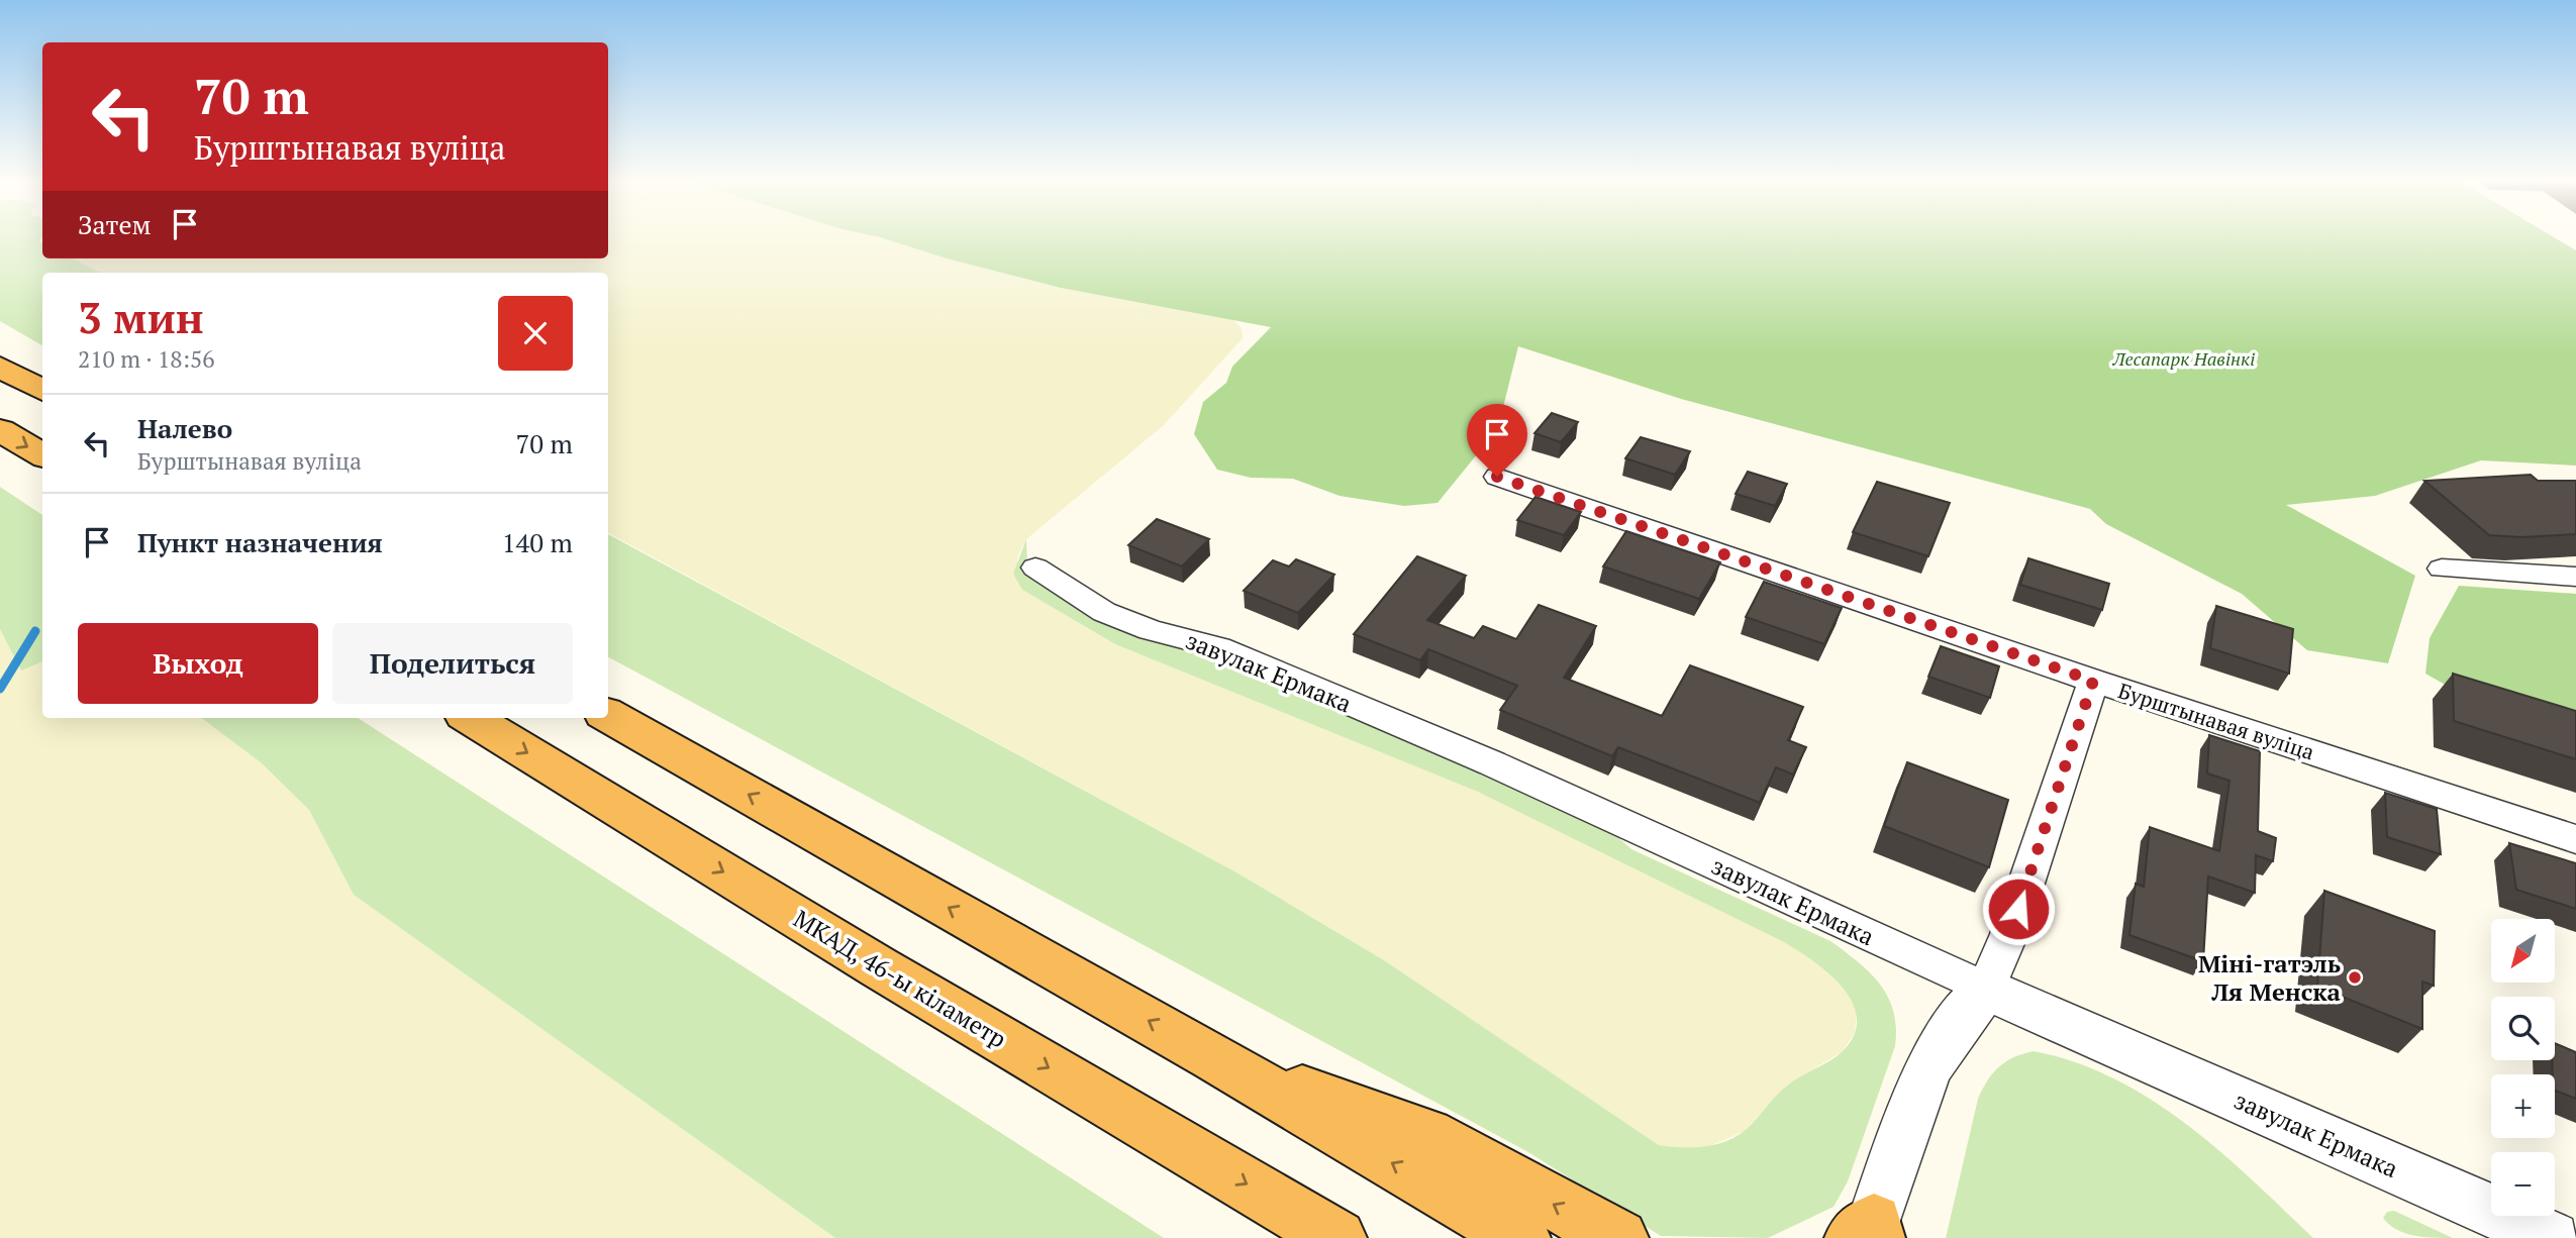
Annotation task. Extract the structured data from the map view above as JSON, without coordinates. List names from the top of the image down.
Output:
{
  "streets": {
    "highway": ["МКАД, 46-ы кіламетр"],
    "street": ["завулак Ермака", "Бурштынавая вуліца"]
  },
  "parks": ["Лесапарк Навінкі"],
  "places": ["Міні-гатэль Ля Менска"],
  "north": "bottom left",
  "page": {
    "turn": ["70 m", "Бурштынавая вуліца"],
    "then": "Затем",
    "heading": ["3 мин", "210 m · 18:56"],
    "list": [
      {
        "name": "Налево",
        "note": "Бурштынавая вуліца",
        "value": "70 m"
      },
      {
        "name": "Пункт назначения",
        "value": "140 m"
      }
    ],
    "buttons": ["Выход", "Поделиться"],
    "map_buttons": ["+", "−"]
  }
}
